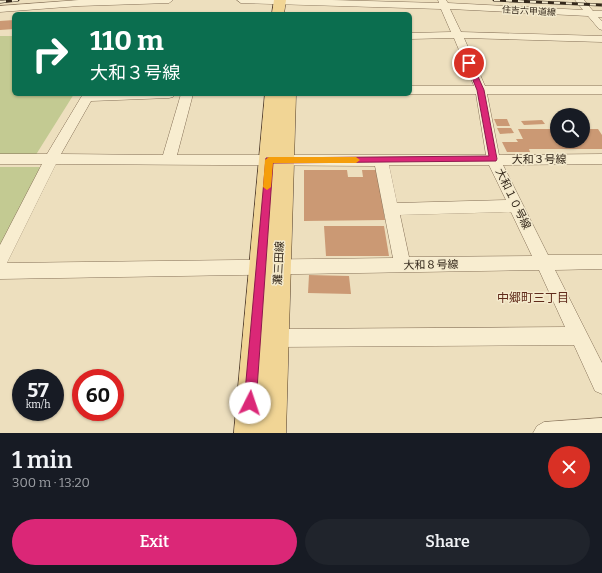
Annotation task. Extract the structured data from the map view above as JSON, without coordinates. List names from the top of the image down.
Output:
{
  "streets": {
    "main road": ["灘三田線"],
    "street": [
      "住吉六甲道線",
      "大和３号線",
      "大和１０号線",
      "大和８号線"
    ]
  },
  "crossings": [
    ["住吉六甲道線", "大和１０号線"],
    ["大和３号線", "大和１０号線"],
    ["大和３号線", "灘三田線"],
    ["大和１０号線", "大和８号線"],
    ["灘三田線", "大和８号線"]
  ],
  "districts": ["中郷町三丁目"],
  "page": {
    "turn": ["110 m", "大和３号線"],
    "speed": "57 km/h",
    "limit": "60",
    "heading": ["1 min", "300 m · 13:20"],
    "buttons": ["Exit", "Share"]
  }
}
